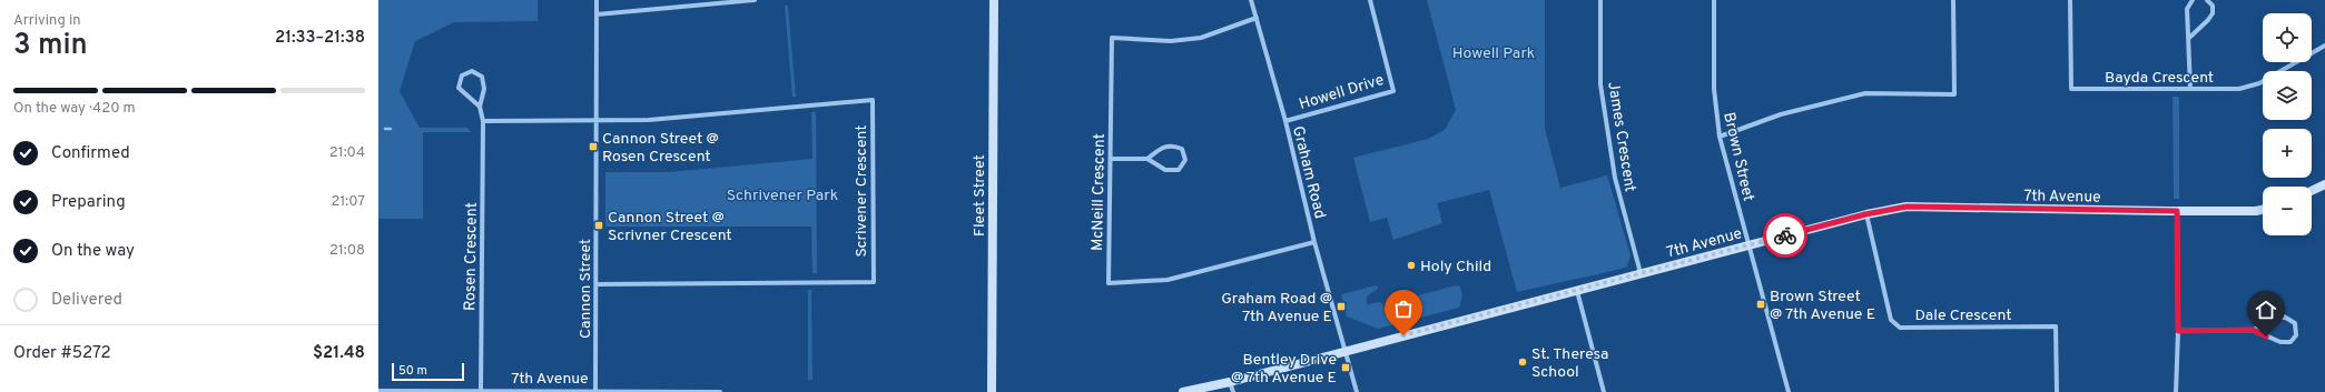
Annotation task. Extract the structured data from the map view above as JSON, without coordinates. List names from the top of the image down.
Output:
{
  "streets": {
    "street": [
      "Bayda Crescent",
      "Howell Drive",
      "James Crescent",
      "Brown Street",
      "Graham Road",
      "Scrivener Crescent",
      "McNeill Crescent",
      "Fleet Street",
      "7th Avenue",
      "Rosen Crescent",
      "Cannon Street",
      "Dale Crescent"
    ]
  },
  "crossings": [
    ["Howell Drive", "Graham Road"],
    ["James Crescent", "7th Avenue"],
    ["Brown Street", "7th Avenue"],
    ["Graham Road", "McNeill Crescent"],
    ["Graham Road", "7th Avenue"],
    ["Scrivener Crescent", "Cannon Street"],
    ["7th Avenue", "Rosen Crescent"],
    ["7th Avenue", "Cannon Street"],
    ["7th Avenue", "Dale Crescent"]
  ],
  "parks": ["Howell Park", "Schrivener Park"],
  "places": {
    "transit": [
      "Cannon Street @ Rosen Crescent",
      "Cannon Street @ Scrivner Crescent",
      "Brown Street @ 7th Avenue E",
      "Graham Road @ 7th Avenue E",
      "Bentley Drive @ 7th Avenue E"
    ],
    "other": ["Holy Child", "St. Theresa School"]
  },
  "scale_bar": "50 m",
  "page": {
    "heading": ["3 min", "Arriving in", "21:33–21:38"],
    "panel": ["Order #5272", "$21.48"],
    "map_buttons": ["+", "−"],
    "bar": "On the way · 420 m",
    "list": [
      ["Confirmed", "21:04"],
      ["Preparing", "21:07"],
      ["On the way", "21:08"],
      "Delivered"
    ],
    "scale": "50 m"
  }
}
